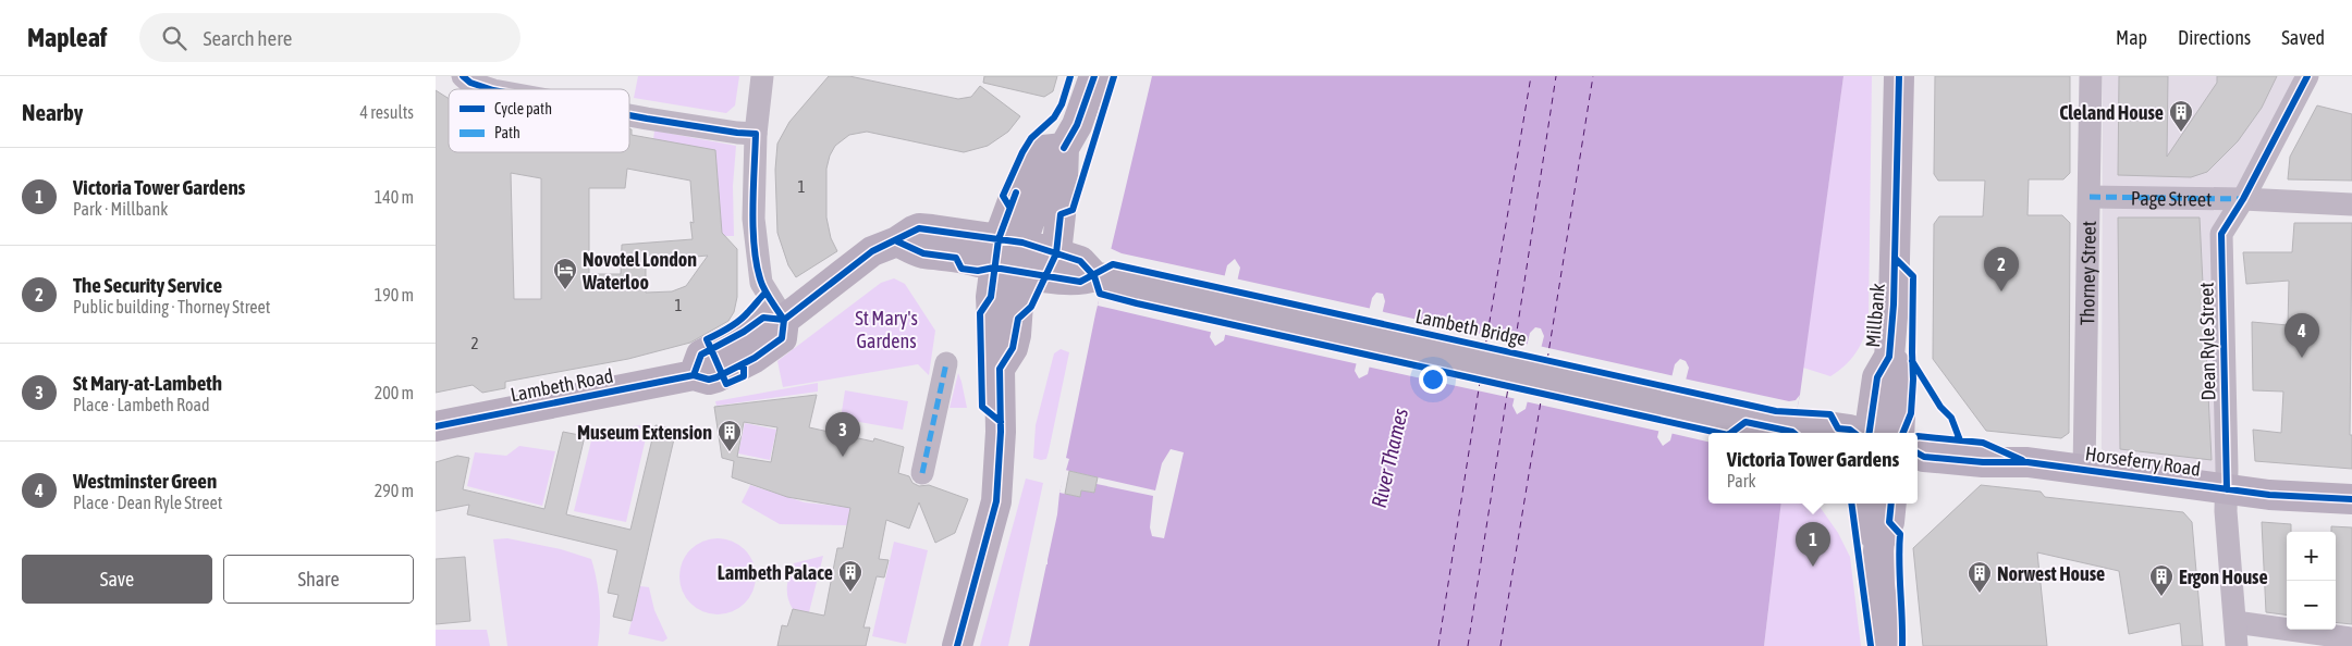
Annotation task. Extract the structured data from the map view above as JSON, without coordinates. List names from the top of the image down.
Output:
{
  "streets": {
    "main road": [
      "Millbank",
      "Lambeth Bridge",
      "Lambeth Road",
      "Horseferry Road"
    ],
    "street": ["Page Street", "Thorney Street", "Dean Ryle Street"]
  },
  "crossings": [
    ["Page Street", "Thorney Street"],
    ["Page Street", "Dean Ryle Street"],
    ["Thorney Street", "Horseferry Road"],
    ["Dean Ryle Street", "Horseferry Road"]
  ],
  "water": ["River Thames"],
  "parks": ["St Mary's Gardens"],
  "places": {
    "building": [
      "Cleland House",
      "Museum Extension",
      "Lambeth Palace",
      "Norwest House",
      "Ergon House"
    ],
    "hotel": ["Novotel London Waterloo"]
  },
  "house_numbers": ["1", "1", "2"],
  "legend": ["Cycle path", "Path"],
  "page": {
    "header": "Mapleaf",
    "search": "Search here",
    "nav": ["Map", "Directions", "Saved"],
    "heading": ["Nearby", "4 results"],
    "list": [
      {
        "mark": "1",
        "name": "Victoria Tower Gardens",
        "note": "Park · Millbank",
        "value": "140 m"
      },
      {
        "mark": "2",
        "name": "The Security Service",
        "note": "Public building · Thorney Street",
        "value": "190 m"
      },
      {
        "mark": "3",
        "name": "St Mary-at-Lambeth",
        "note": "Place · Lambeth Road",
        "value": "200 m"
      },
      {
        "mark": "4",
        "name": "Westminster Green",
        "note": "Place · Dean Ryle Street",
        "value": "290 m"
      }
    ],
    "pins": [
      "2",
      "4",
      "3",
      "1"
    ],
    "popup": ["Victoria Tower Gardens", "Park"],
    "map_buttons": ["+", "−"],
    "buttons": ["Save", "Share"]
  }
}
